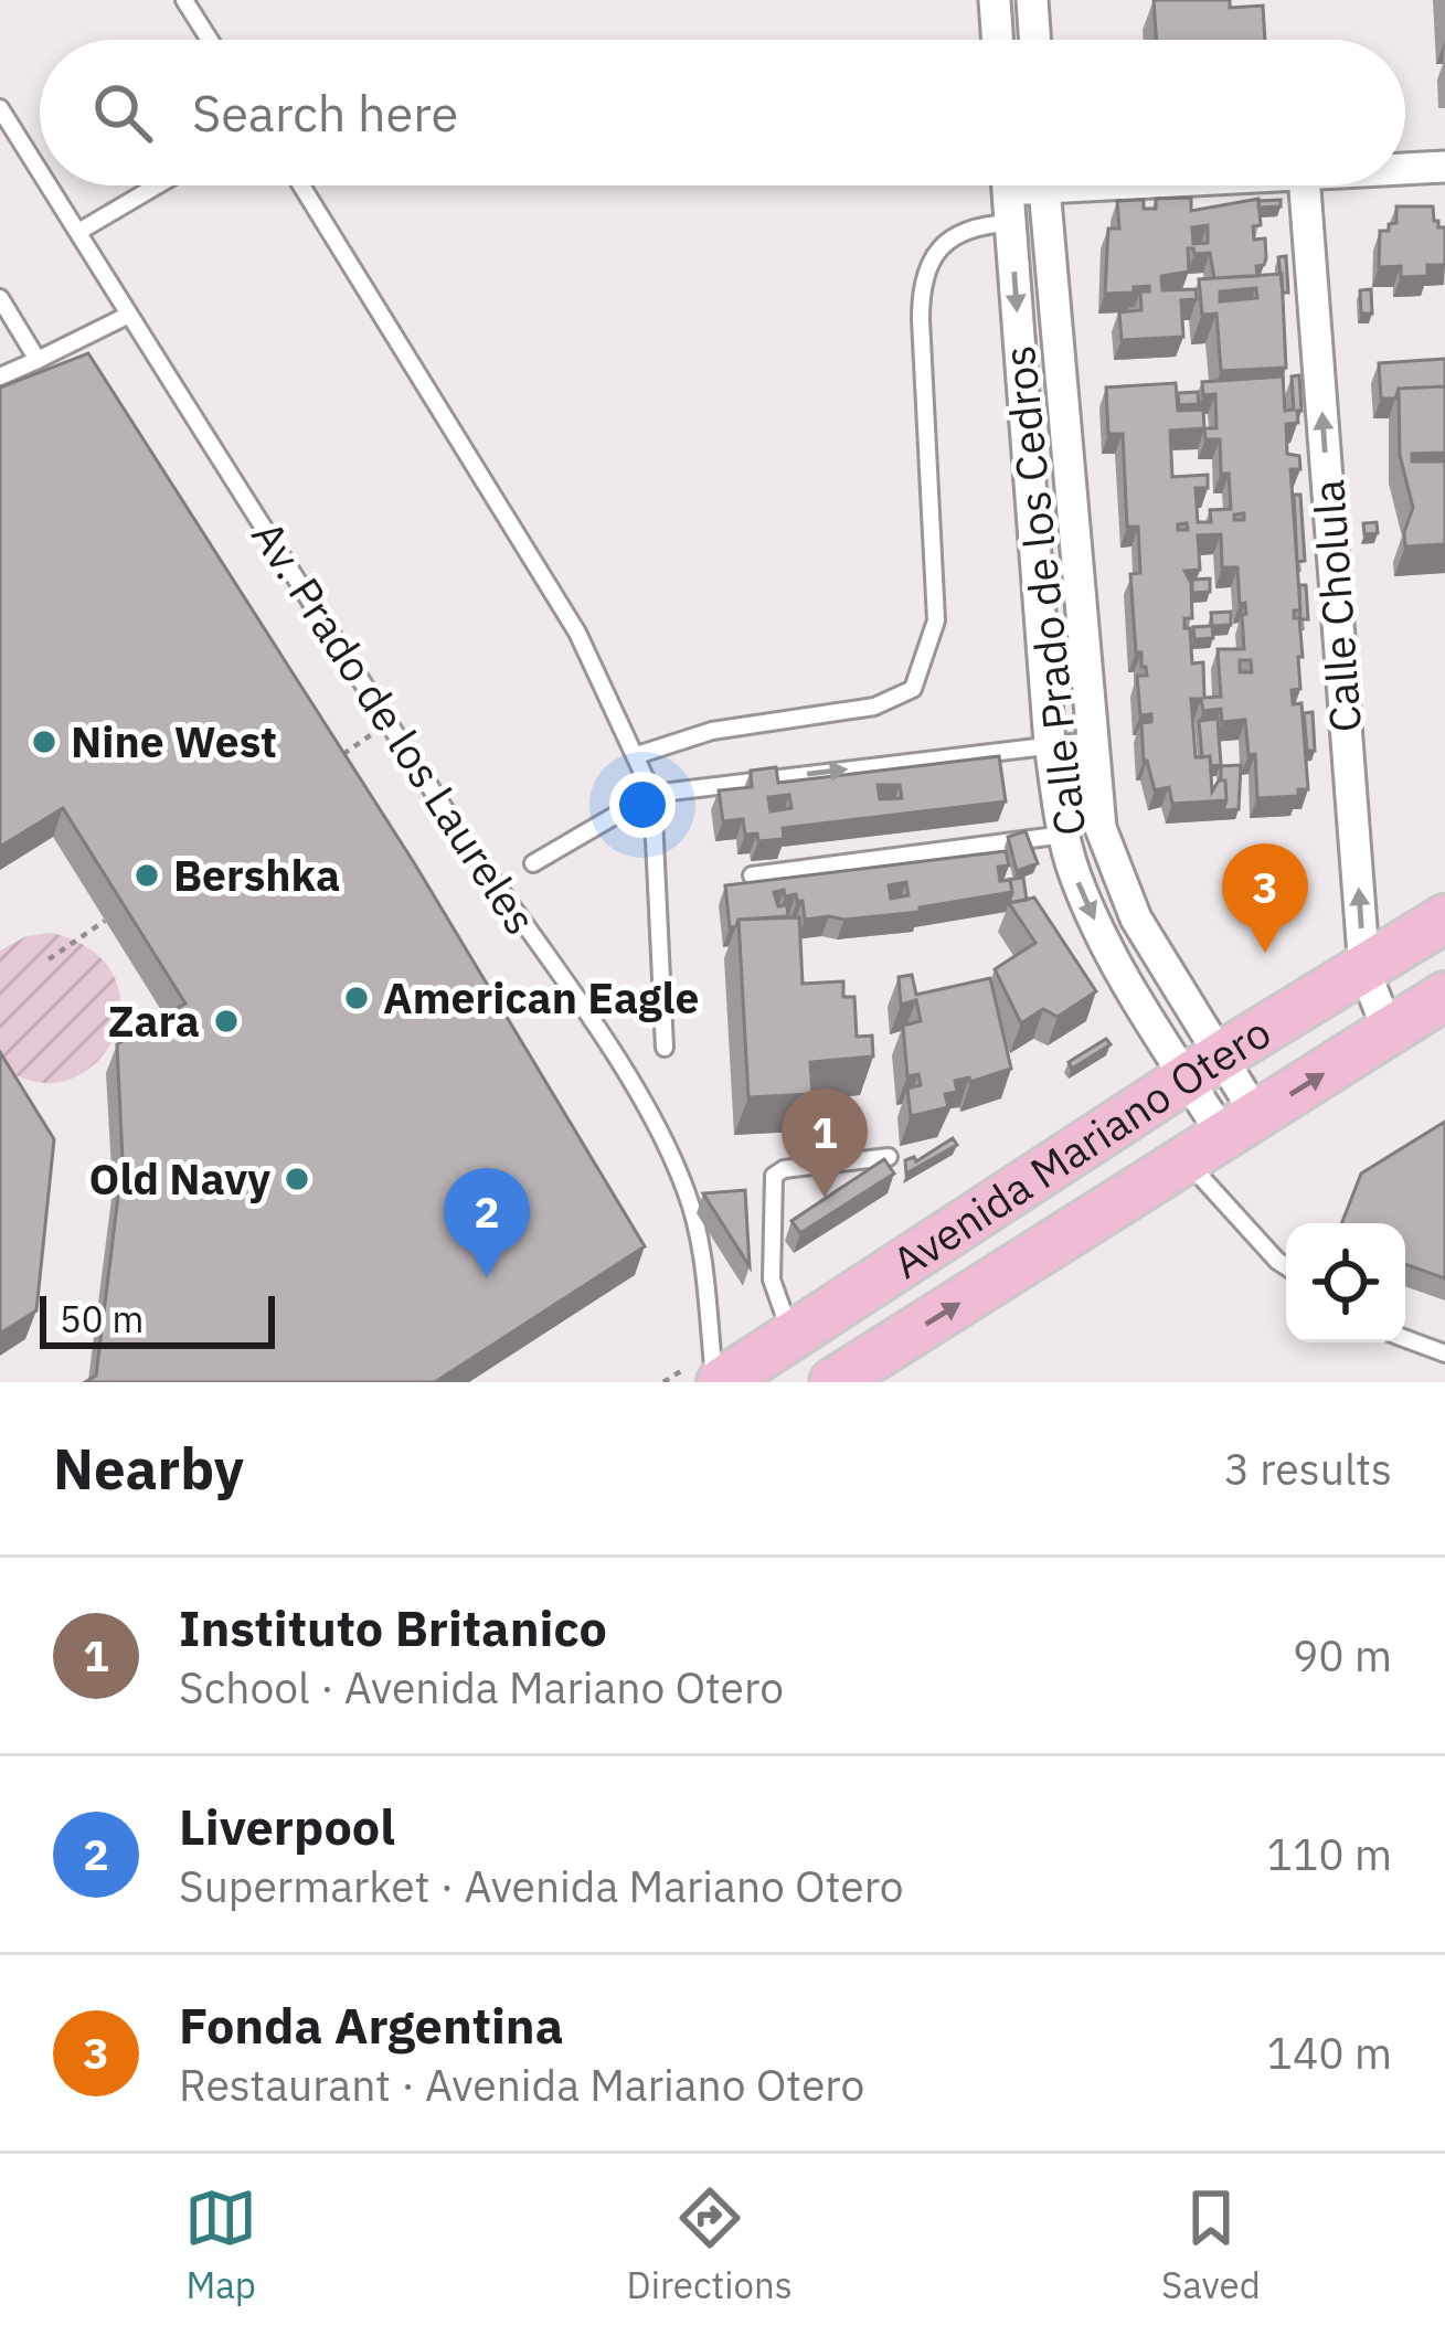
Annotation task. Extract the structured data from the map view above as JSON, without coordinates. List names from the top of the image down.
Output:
{
  "streets": {
    "main road": ["Avenida Mariano Otero"],
    "street": ["Calle Prado de los Cedros", "Calle Cholula"],
    "lane": ["Av. Prado de los Laureles"]
  },
  "crossings": [
    ["Calle Prado de los Cedros", "Avenida Mariano Otero"],
    ["Calle Cholula", "Avenida Mariano Otero"],
    ["Av. Prado de los Laureles", "Avenida Mariano Otero"]
  ],
  "one_way": ["Calle Cholula"],
  "places": [
    "Nine West",
    "Bershka",
    "American Eagle",
    "Zara",
    "Old Navy"
  ],
  "scale_bar": "50 m",
  "page": {
    "search": "Search here",
    "pins": ["3", "1", "2"],
    "scale": "50 m",
    "heading": ["Nearby", "3 results"],
    "list": [
      {
        "mark": "1",
        "name": "Instituto Britanico",
        "note": "School · Avenida Mariano Otero",
        "value": "90 m"
      },
      {
        "mark": "2",
        "name": "Liverpool",
        "note": "Supermarket · Avenida Mariano Otero",
        "value": "110 m"
      },
      {
        "mark": "3",
        "name": "Fonda Argentina",
        "note": "Restaurant · Avenida Mariano Otero",
        "value": "140 m"
      }
    ],
    "nav": ["Map", "Directions", "Saved"]
  }
}
